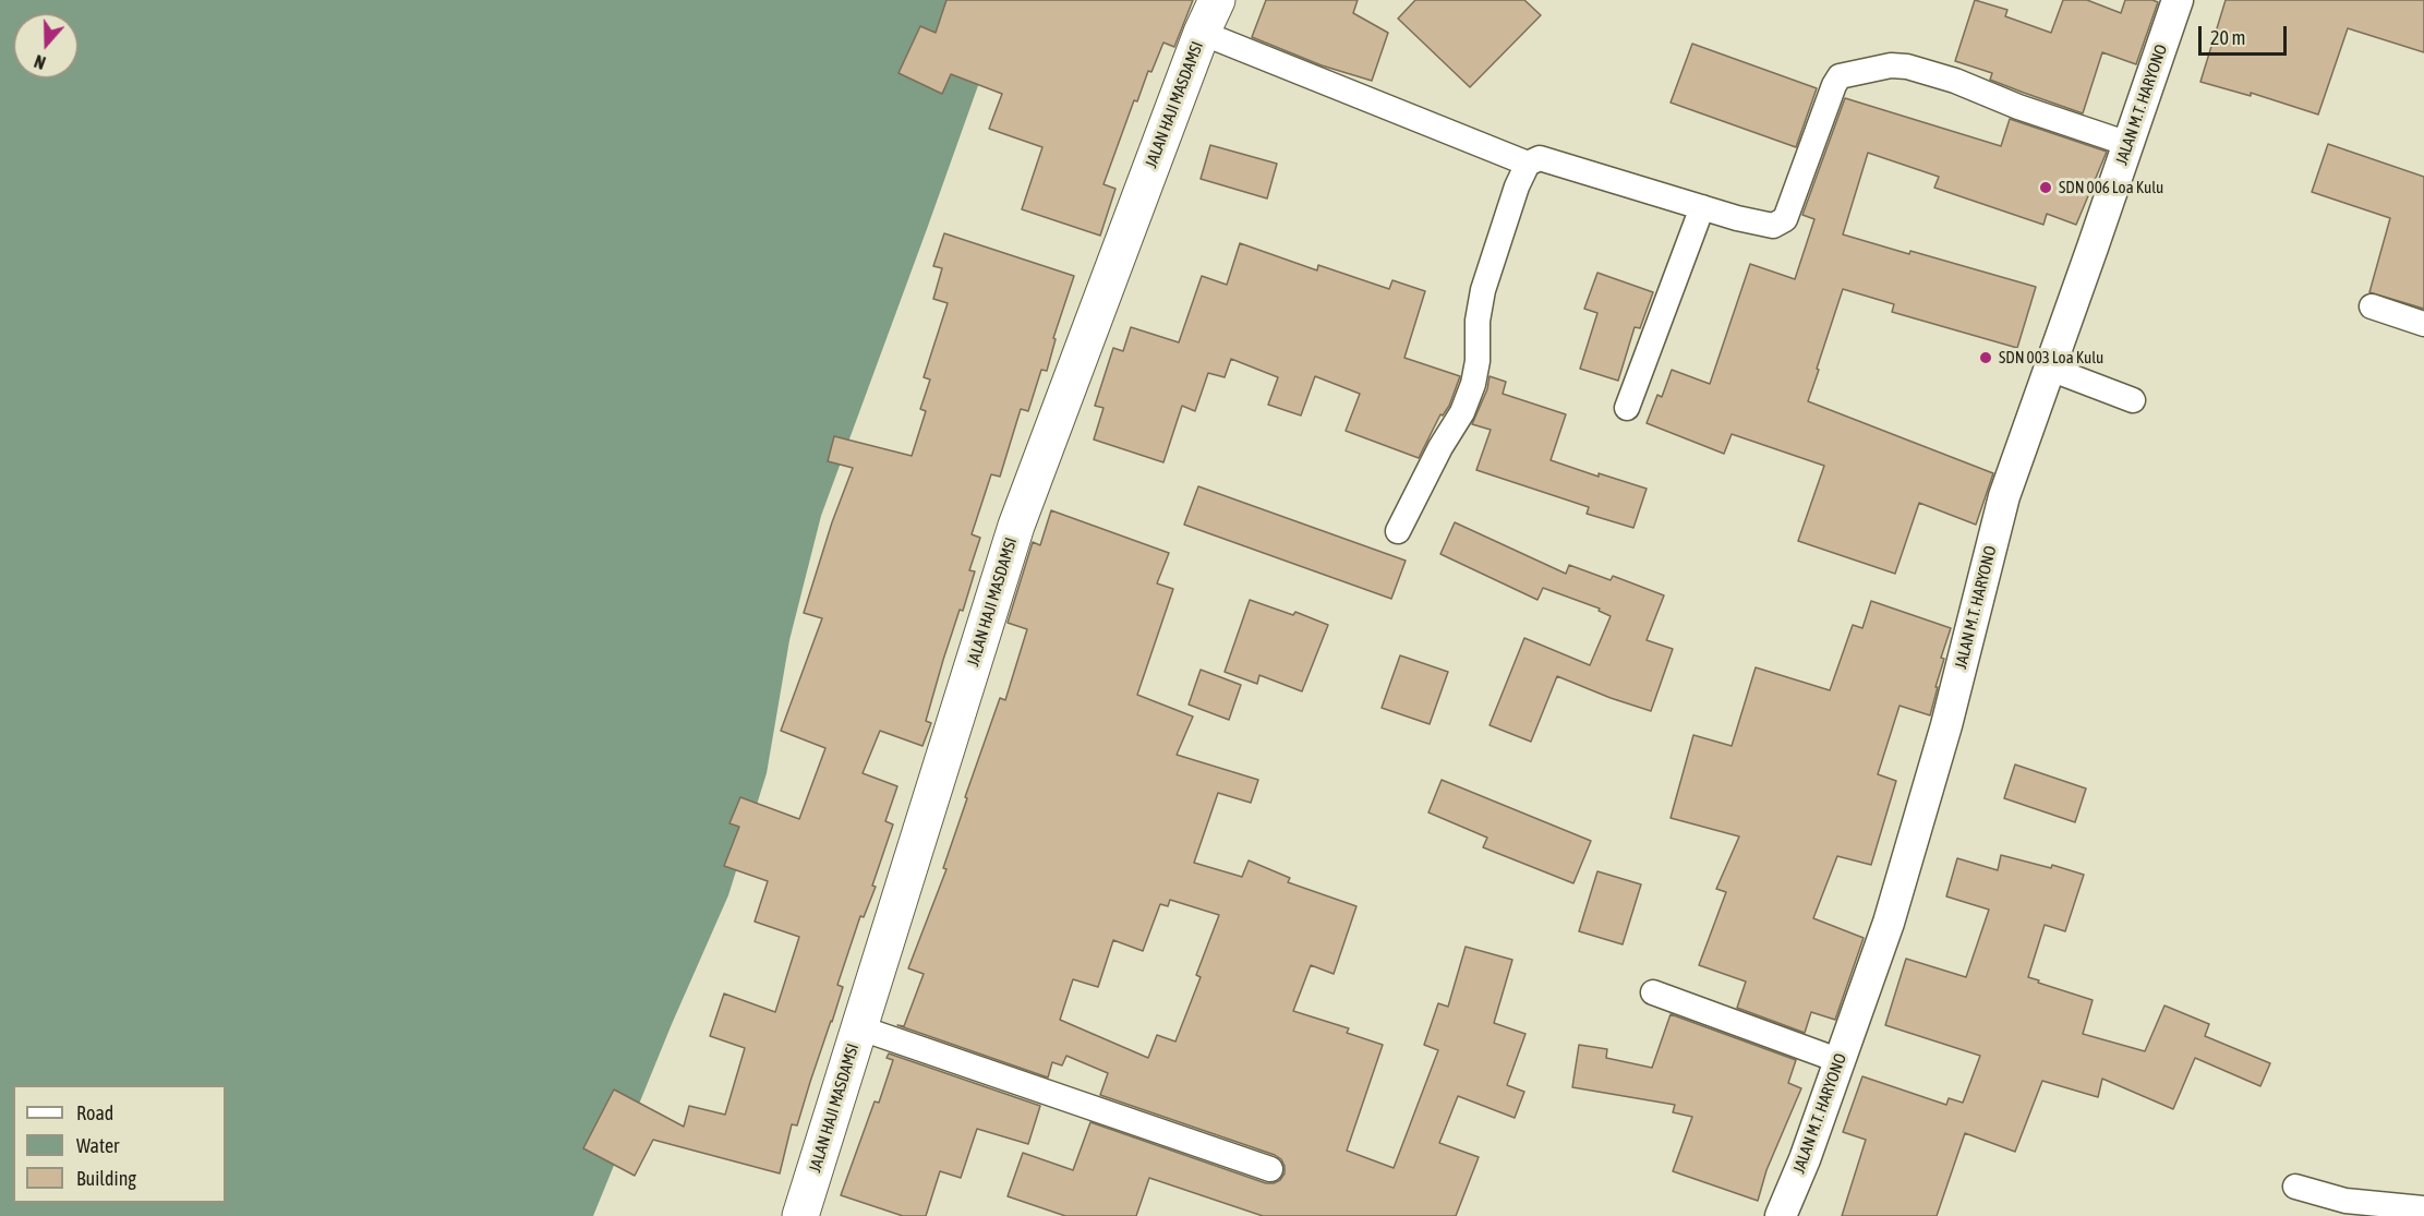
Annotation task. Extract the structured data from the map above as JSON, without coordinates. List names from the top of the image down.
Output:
{
  "streets": {
    "highway": ["JALAN HAJI MASDAMSI"],
    "street": ["JALAN M.T. HARYONO"]
  },
  "places": ["SDN 006 Loa Kulu", "SDN 003 Loa Kulu"],
  "legend": ["Road", "Water", "Building"],
  "scale_bar": "20 m",
  "north": "bottom"
}
